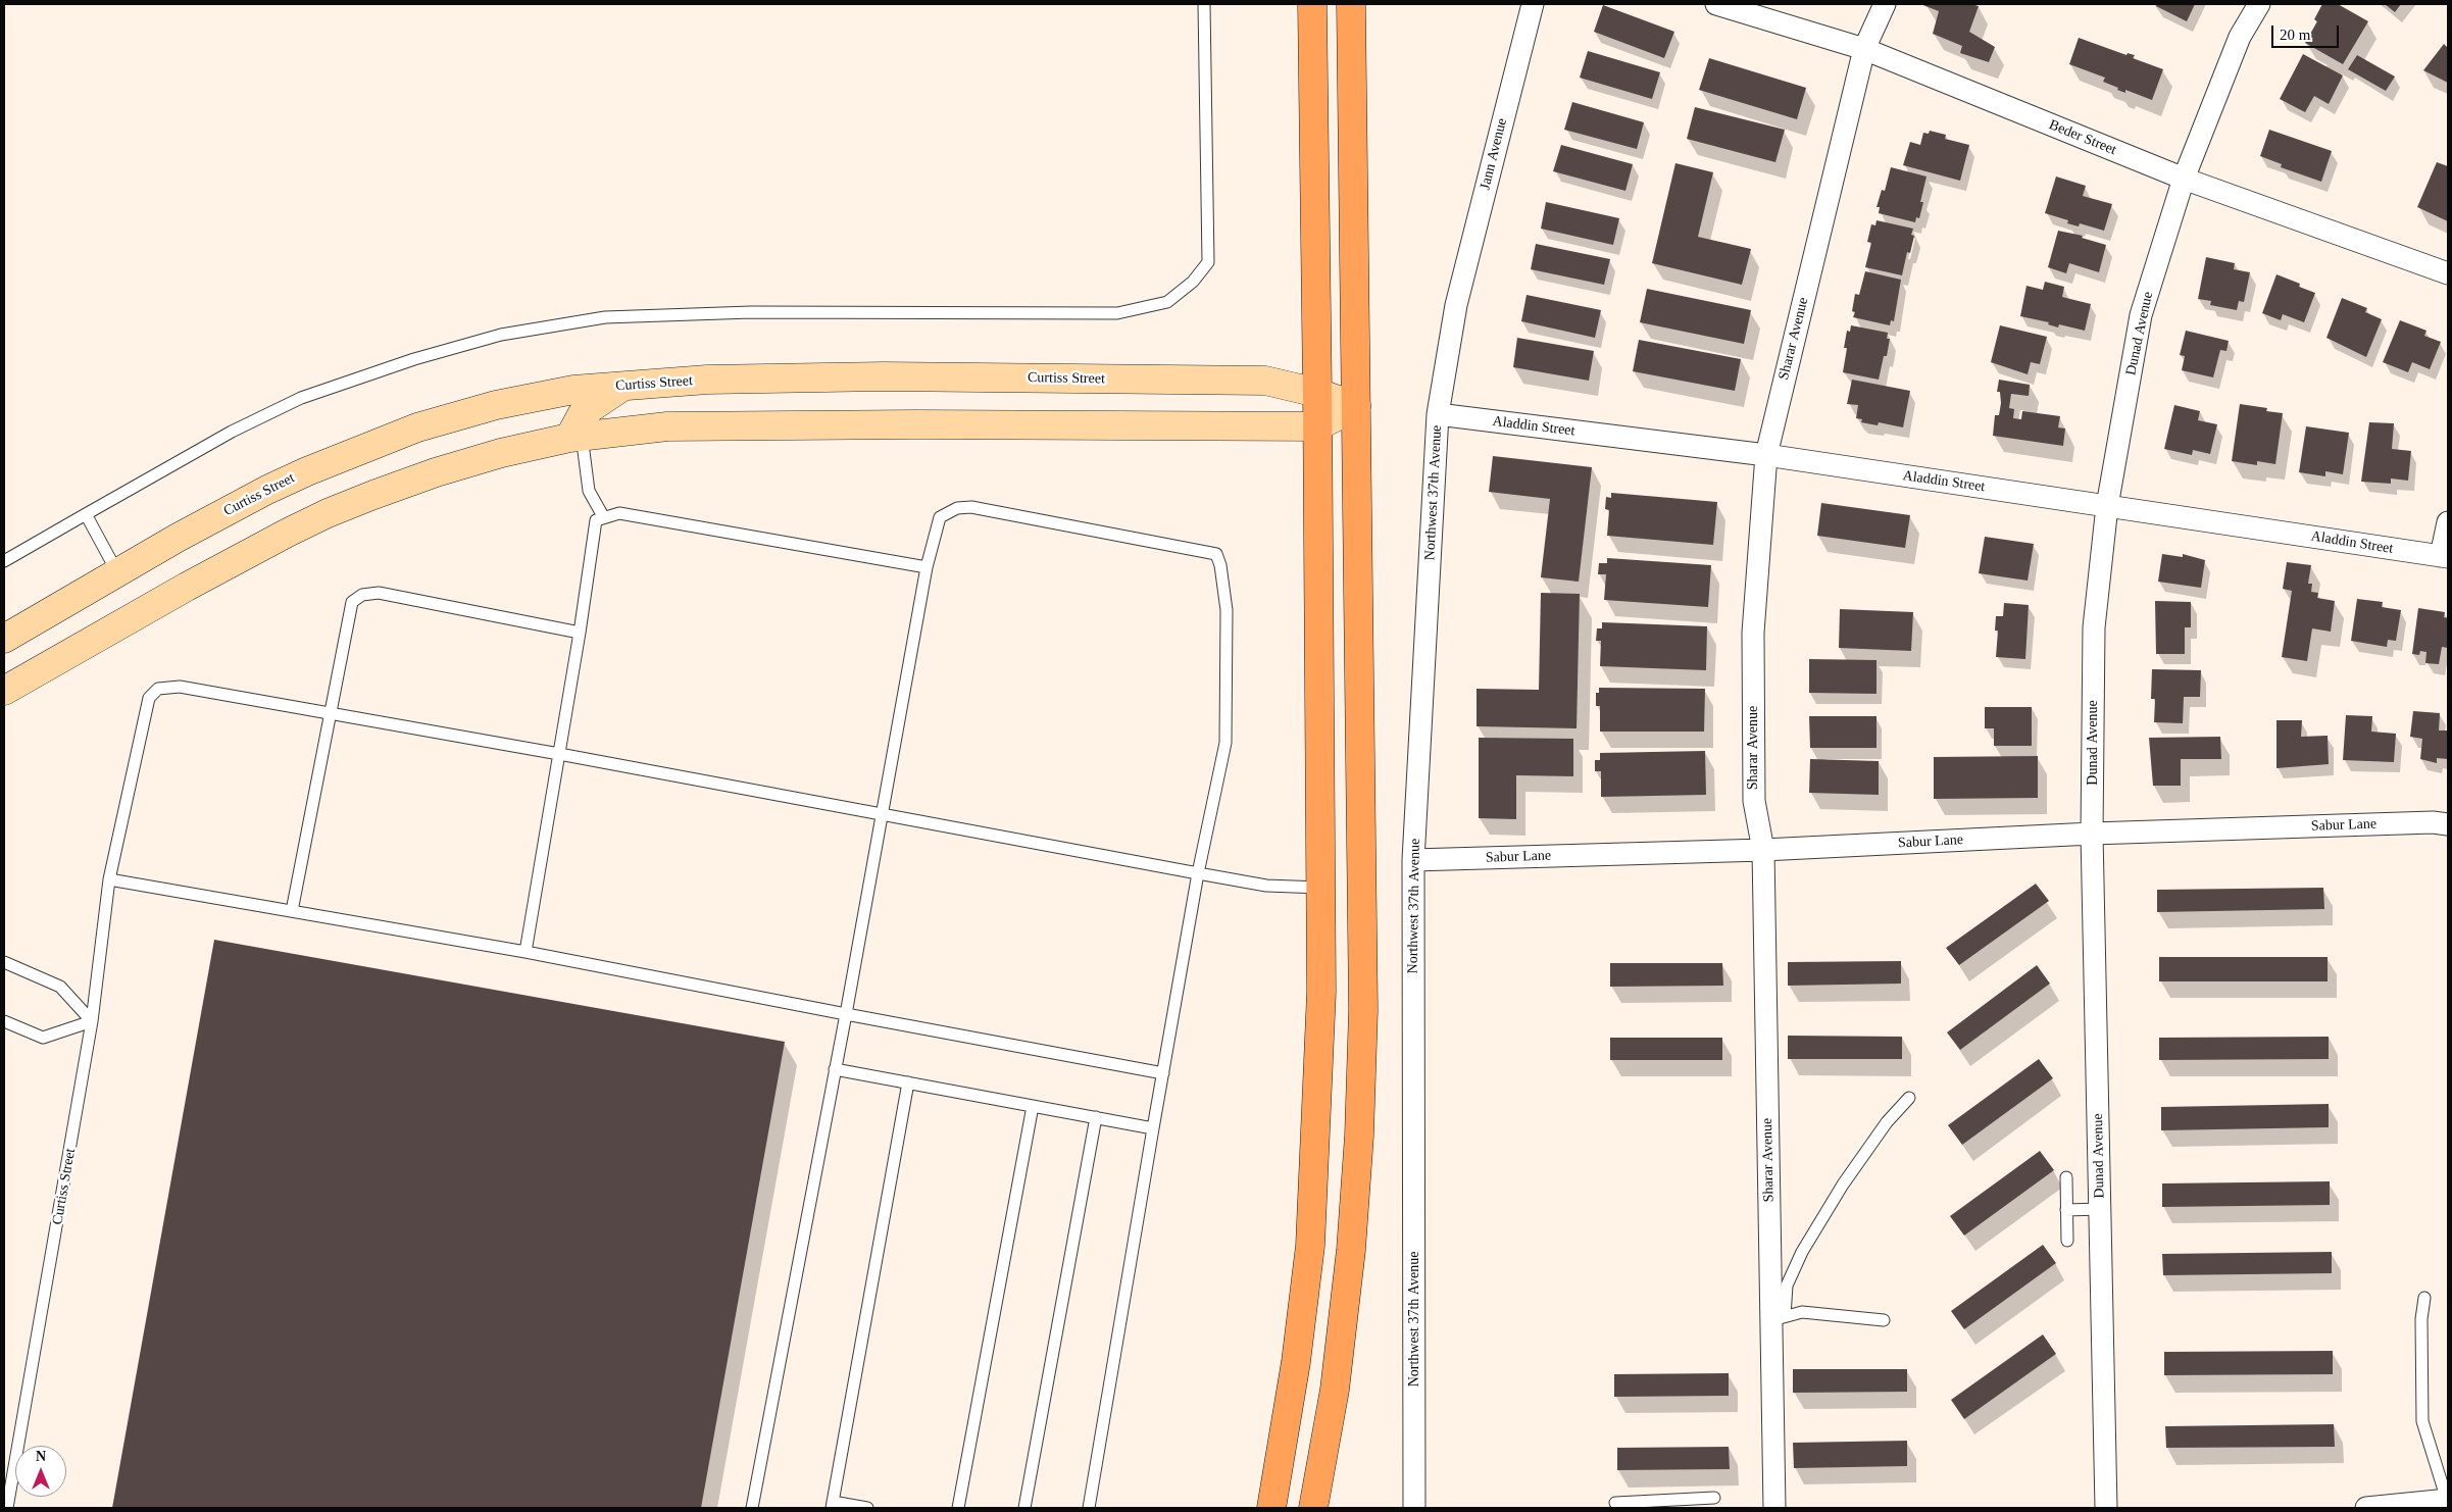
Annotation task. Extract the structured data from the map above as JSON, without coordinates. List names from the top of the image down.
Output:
{
  "streets": {
    "street": [
      "Beder Street",
      "Jann Avenue",
      "Dunad Avenue",
      "Sharar Avenue",
      "Curtiss Street",
      "Aladdin Street",
      "Northwest 37th Avenue",
      "Sabur Lane"
    ]
  },
  "crossings": [
    ["Beder Street", "Dunad Avenue"],
    ["Beder Street", "Sharar Avenue"],
    ["Jann Avenue", "Northwest 37th Avenue"],
    ["Dunad Avenue", "Aladdin Street"],
    ["Dunad Avenue", "Sabur Lane"],
    ["Sharar Avenue", "Aladdin Street"],
    ["Sharar Avenue", "Sabur Lane"],
    ["Aladdin Street", "Northwest 37th Avenue"],
    ["Northwest 37th Avenue", "Sabur Lane"]
  ],
  "scale_bar": "20 m",
  "north": "top"
}
